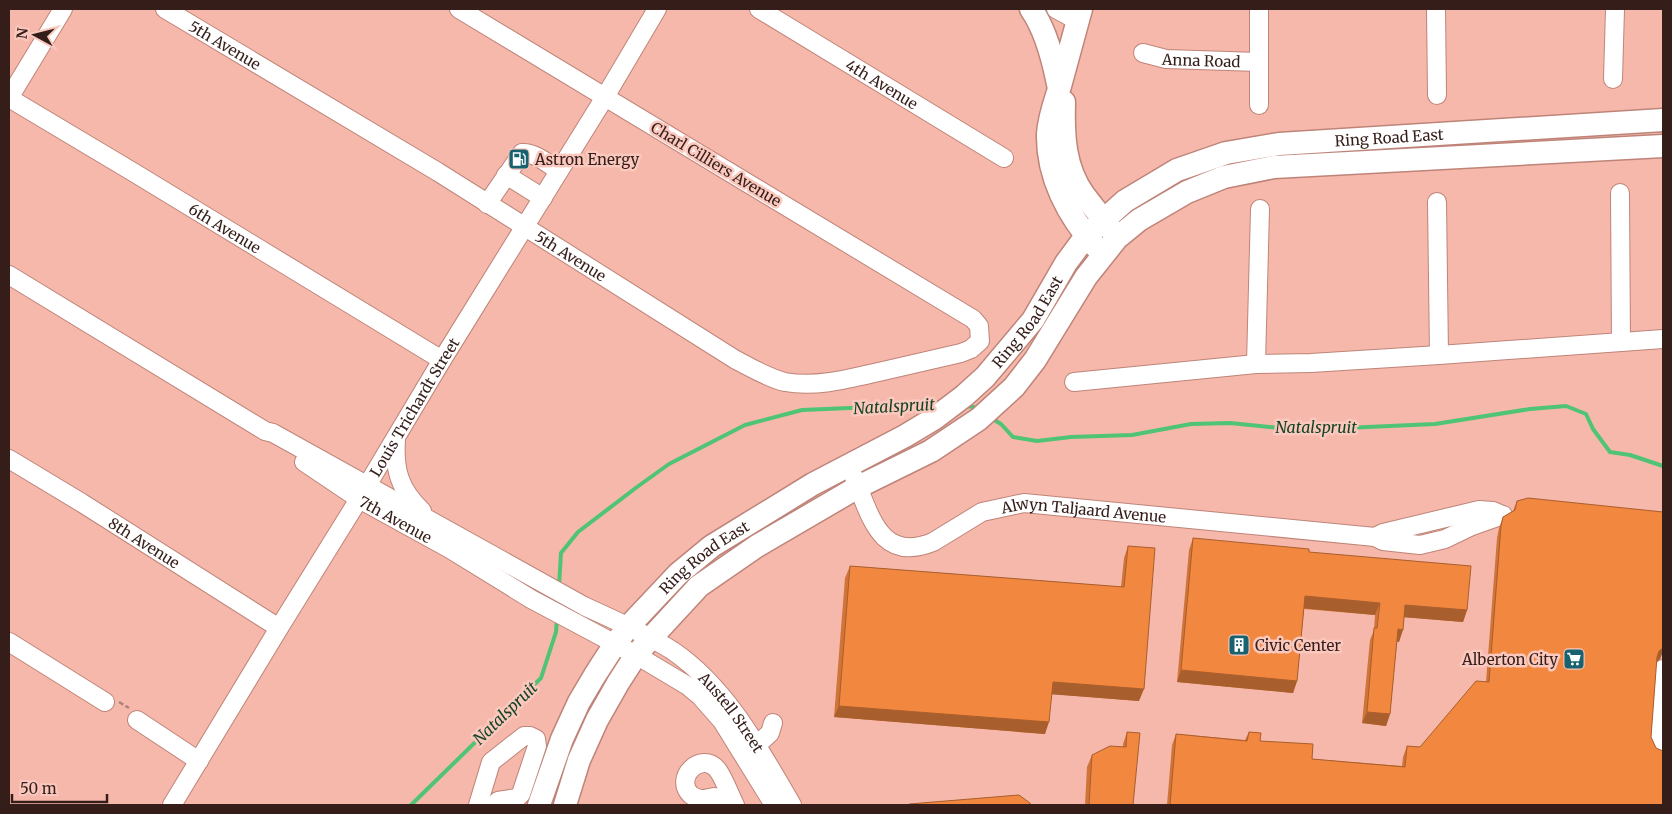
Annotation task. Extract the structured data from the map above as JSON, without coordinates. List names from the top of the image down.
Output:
{
  "streets": {
    "main road": ["Ring Road East"],
    "street": [
      "5th Avenue",
      "Anna Road",
      "4th Avenue",
      "Charl Cilliers Avenue",
      "6th Avenue",
      "Louis Trichardt Street",
      "Alwyn Taljaard Avenue",
      "7th Avenue",
      "8th Avenue",
      "Austell Street"
    ]
  },
  "crossings": [
    ["5th Avenue", "Charl Cilliers Avenue"],
    ["5th Avenue", "Louis Trichardt Street"],
    ["Ring Road East", "Alwyn Taljaard Avenue"],
    ["Ring Road East", "7th Avenue"],
    ["Ring Road East", "Austell Street"],
    ["Charl Cilliers Avenue", "Louis Trichardt Street"],
    ["6th Avenue", "Louis Trichardt Street"],
    ["Louis Trichardt Street", "7th Avenue"],
    ["Louis Trichardt Street", "8th Avenue"],
    ["7th Avenue", "Austell Street"]
  ],
  "water": ["Natalspruit"],
  "places": {
    "fuel station": ["Astron Energy"],
    "building": ["Civic Center"],
    "supermarket": ["Alberton City"]
  },
  "scale_bar": "50 m",
  "north": "left"
}
